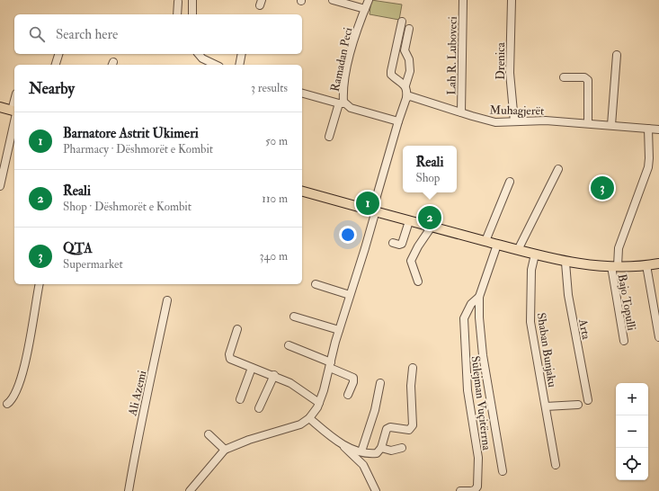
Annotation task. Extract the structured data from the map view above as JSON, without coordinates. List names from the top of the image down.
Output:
{
  "streets": {
    "street": [
      "Lah R. Luboveci",
      "Ramadan Peci",
      "Drenica",
      "Muhagjerët",
      "Bajo Topulli",
      "Arta",
      "Shaban Bunjaku",
      "Ali Azemi",
      "Sulejman Vuçitërrna"
    ]
  },
  "crossings": [
    ["Lah R. Luboveci", "Muhagjerët"],
    ["Drenica", "Muhagjerët"],
    ["Muhagjerët", "Bajo Topulli"]
  ],
  "page": {
    "search": "Search here",
    "heading": ["Nearby", "3 results"],
    "list": [
      {
        "mark": "1",
        "name": "Barnatore Astrit Ukimeri",
        "note": "Pharmacy · Dëshmorët e Kombit",
        "value": "50 m"
      },
      {
        "mark": "2",
        "name": "Reali",
        "note": "Shop · Dëshmorët e Kombit",
        "value": "110 m"
      },
      {
        "mark": "3",
        "name": "QTA",
        "note": "Supermarket",
        "value": "340 m"
      }
    ],
    "popup": ["Reali", "Shop"],
    "pins": ["3", "1", "2"],
    "map_buttons": ["+", "−"]
  }
}
